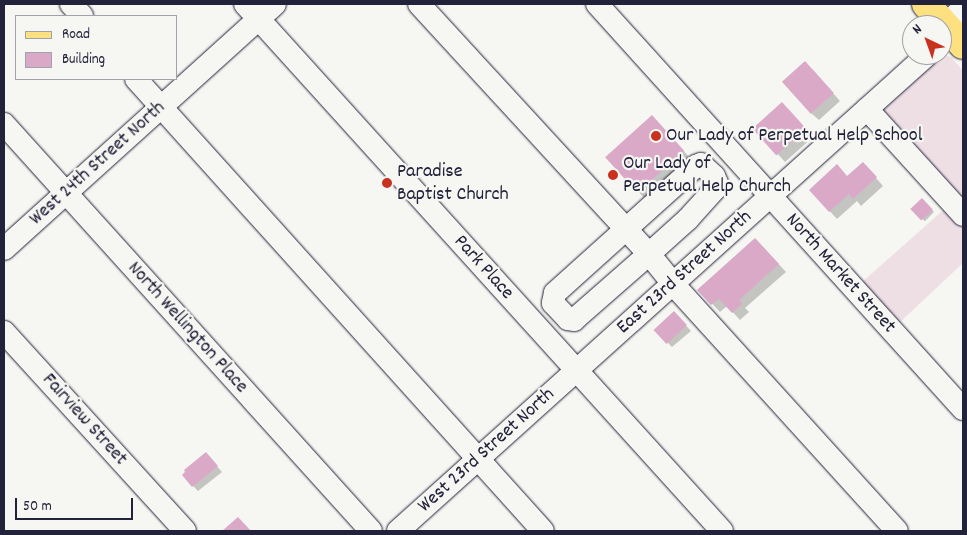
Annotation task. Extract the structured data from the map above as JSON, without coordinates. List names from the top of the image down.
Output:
{
  "streets": {
    "street": [
      "West 24th Street North",
      "Park Place",
      "East 23rd Street North",
      "North Market Street",
      "North Wellington Place",
      "Fairview Street",
      "West 23rd Street North"
    ]
  },
  "crossings": [
    ["West 24th Street North", "Park Place"],
    ["West 24th Street North", "North Wellington Place"],
    ["Park Place", "East 23rd Street North"],
    ["Park Place", "West 23rd Street North"],
    ["East 23rd Street North", "North Market Street"],
    ["East 23rd Street North", "West 23rd Street North"]
  ],
  "places": ["Our Lady of Perpetual Help School", "Our Lady of Perpetual Help Church", "Paradise Baptist Church"],
  "legend": ["Road", "Building"],
  "scale_bar": "50 m",
  "north": "top left"
}
